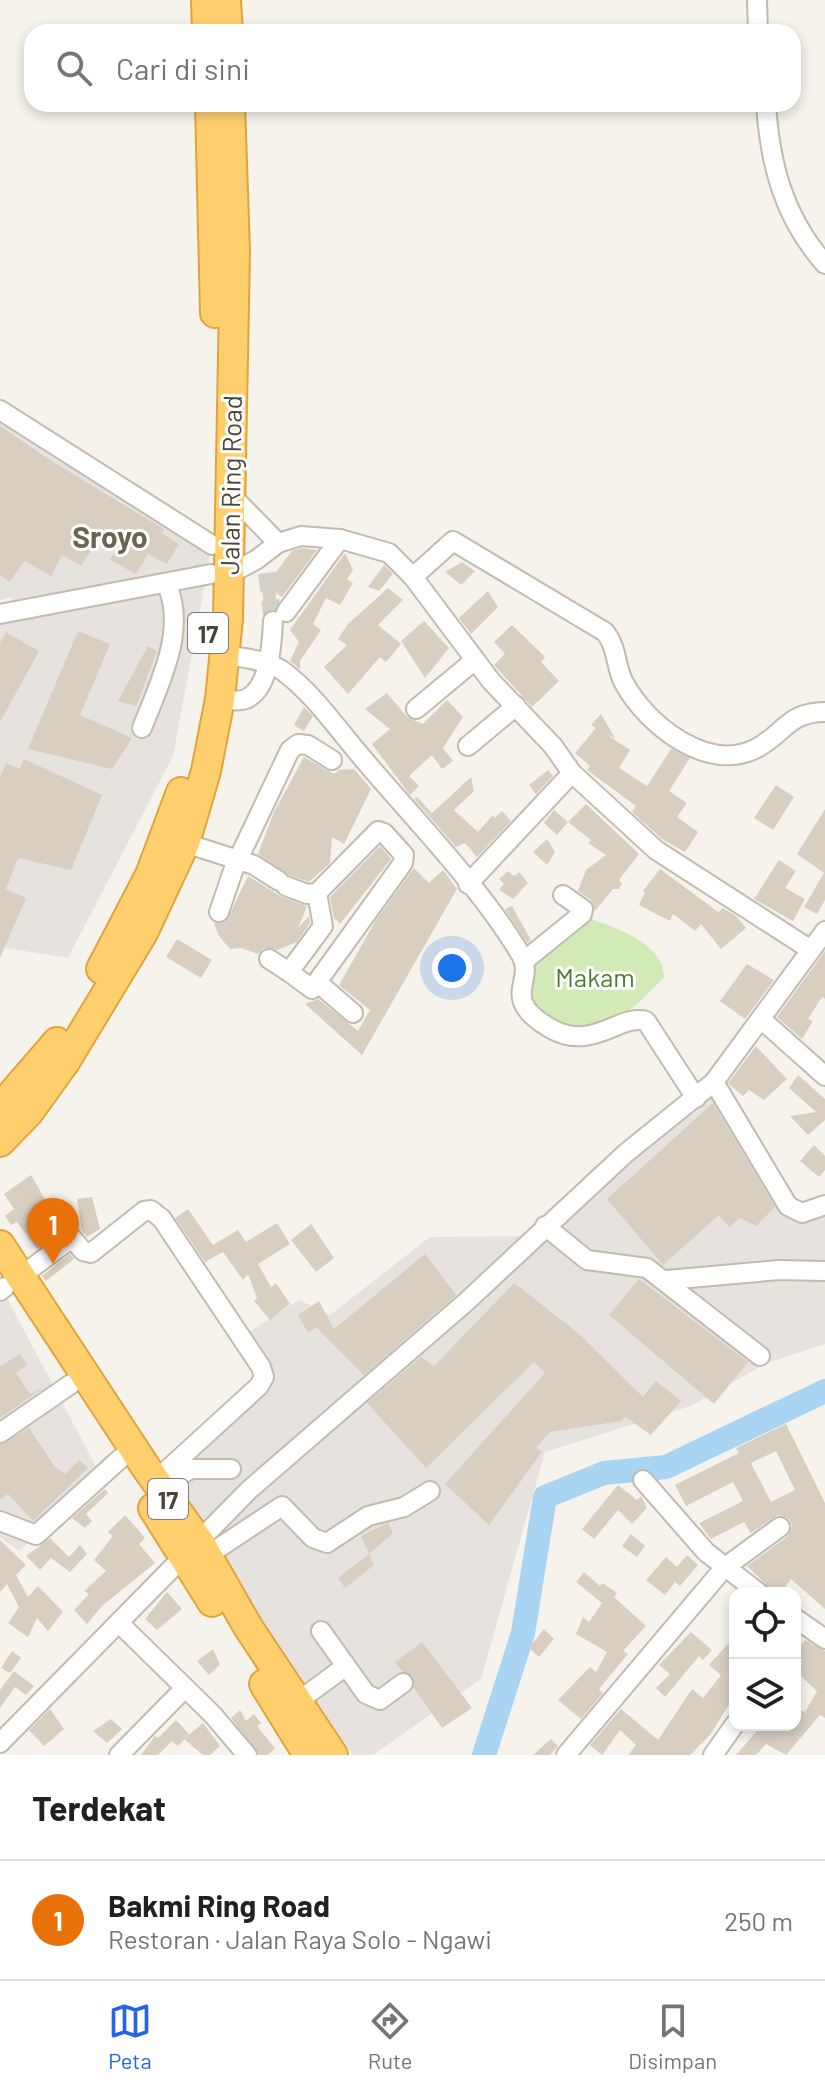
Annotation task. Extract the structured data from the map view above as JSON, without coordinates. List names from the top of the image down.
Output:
{
  "streets": {
    "highway": ["Jalan Ring Road", "17"]
  },
  "crossings": [
    ["Jalan Ring Road", "17"]
  ],
  "districts": ["Sroyo"],
  "parks": ["Makam"],
  "page": {
    "search": "Cari di sini",
    "pins": "1",
    "heading": "Terdekat",
    "list": [
      {
        "mark": "1",
        "name": "Bakmi Ring Road",
        "note": "Restoran · Jalan Raya Solo - Ngawi",
        "value": "250 m"
      }
    ],
    "nav": ["Peta", "Rute", "Disimpan"]
  }
}
